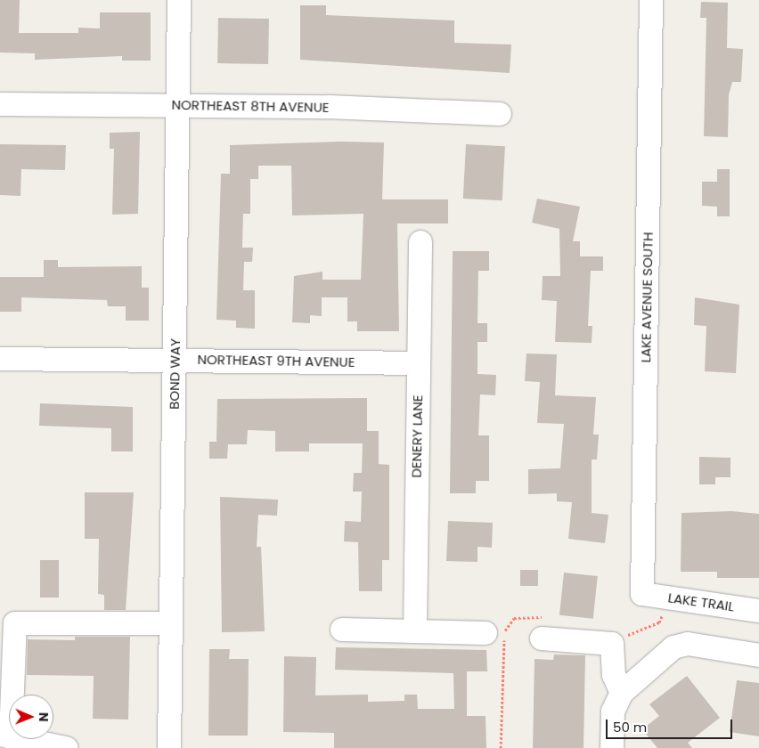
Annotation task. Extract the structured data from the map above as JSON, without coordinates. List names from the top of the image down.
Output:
{
  "streets": {
    "street": [
      "NORTHEAST 8TH AVENUE",
      "LAKE AVENUE SOUTH",
      "NORTHEAST 9TH AVENUE",
      "BOND WAY",
      "DENERY LANE",
      "LAKE TRAIL"
    ]
  },
  "crossings": [
    ["NORTHEAST 8TH AVENUE", "BOND WAY"],
    ["LAKE AVENUE SOUTH", "LAKE TRAIL"],
    ["NORTHEAST 9TH AVENUE", "BOND WAY"],
    ["NORTHEAST 9TH AVENUE", "DENERY LANE"]
  ],
  "scale_bar": "50 m",
  "north": "right"
}
